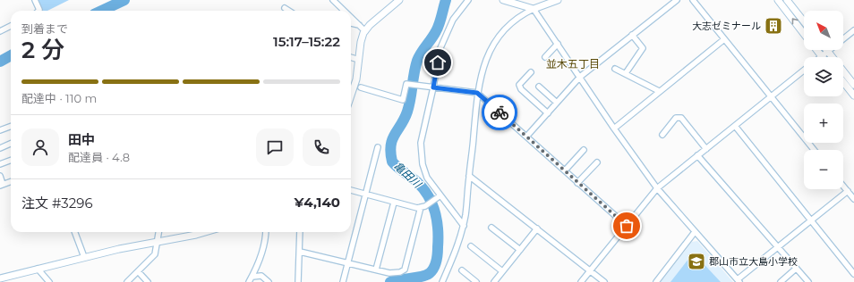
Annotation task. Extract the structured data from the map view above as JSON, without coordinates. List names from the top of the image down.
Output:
{
  "districts": ["並木五丁目"],
  "water": ["亀田川"],
  "places": {
    "building": ["大志ゼミナール"],
    "school or university": ["郡山市立大島小学校"]
  },
  "north": "top left",
  "page": {
    "map_buttons": ["+", "−"],
    "heading": ["2 分", "到着まで", "15:17–15:22"],
    "panel": [
      "田中",
      "配達員 · 4.8",
      "注文 #3296",
      "¥4,140"
    ],
    "bar": "配達中 · 110 m"
  }
}
